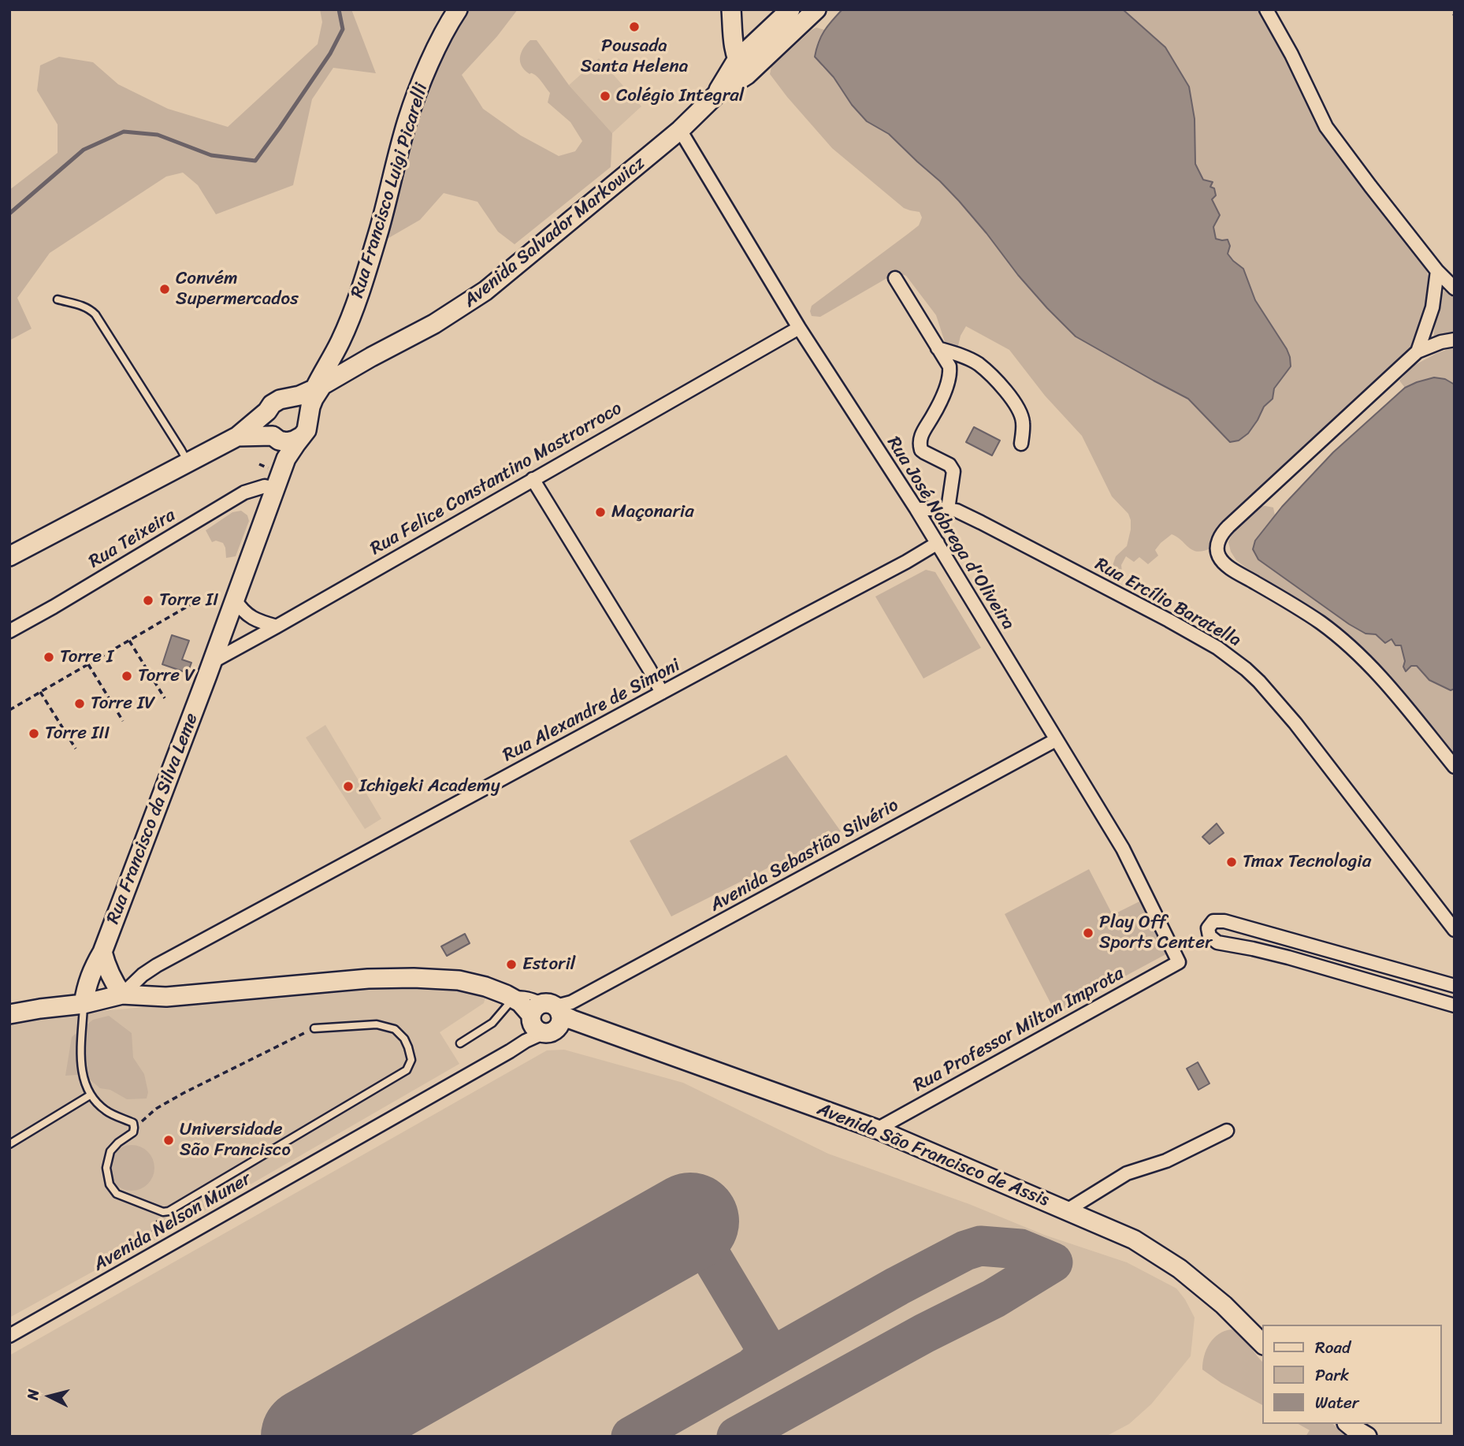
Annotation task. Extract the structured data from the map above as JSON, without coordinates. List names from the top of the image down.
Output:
{
  "streets": {
    "street": [
      "Rua Francisco Luigi Picarelli",
      "Avenida Salvador Markowicz",
      "Rua Felice Constantino Mastrorroco",
      "Rua José Nóbrega d'Oliveira",
      "Rua Teixeira",
      "Rua Ercílio Baratella",
      "Rua Alexandre de Simoni",
      "Rua Francisco da Silva Leme",
      "Avenida Sebastião Silvério",
      "Rua Professor Milton Improta",
      "Avenida São Francisco de Assis",
      "Avenida Nelson Muner"
    ]
  },
  "crossings": [
    ["Rua Francisco Luigi Picarelli", "Avenida Salvador Markowicz"],
    ["Rua Francisco Luigi Picarelli", "Rua Francisco da Silva Leme"],
    ["Avenida Salvador Markowicz", "Rua José Nóbrega d'Oliveira"],
    ["Avenida Salvador Markowicz", "Rua Francisco da Silva Leme"],
    ["Rua Felice Constantino Mastrorroco", "Rua José Nóbrega d'Oliveira"],
    ["Rua Felice Constantino Mastrorroco", "Rua Francisco da Silva Leme"],
    ["Rua José Nóbrega d'Oliveira", "Rua Ercílio Baratella"],
    ["Rua José Nóbrega d'Oliveira", "Rua Alexandre de Simoni"],
    ["Rua José Nóbrega d'Oliveira", "Avenida Sebastião Silvério"],
    ["Rua José Nóbrega d'Oliveira", "Rua Professor Milton Improta"],
    ["Rua Teixeira", "Rua Francisco da Silva Leme"],
    ["Avenida Sebastião Silvério", "Avenida São Francisco de Assis"],
    ["Avenida Sebastião Silvério", "Avenida Nelson Muner"],
    ["Rua Professor Milton Improta", "Avenida São Francisco de Assis"],
    ["Avenida São Francisco de Assis", "Avenida Nelson Muner"]
  ],
  "places": [
    "Pousada Santa Helena",
    "Colégio Integral",
    "Convém Supermercados",
    "Maçonaria",
    "Torre II",
    "Torre I",
    "Torre V",
    "Torre IV",
    "Torre III",
    "Ichigeki Academy",
    "Tmax Tecnologia",
    "Play Off Sports Center",
    "Estoril",
    "Universidade São Francisco"
  ],
  "legend": ["Road", "Park", "Water"],
  "north": "left"
}
